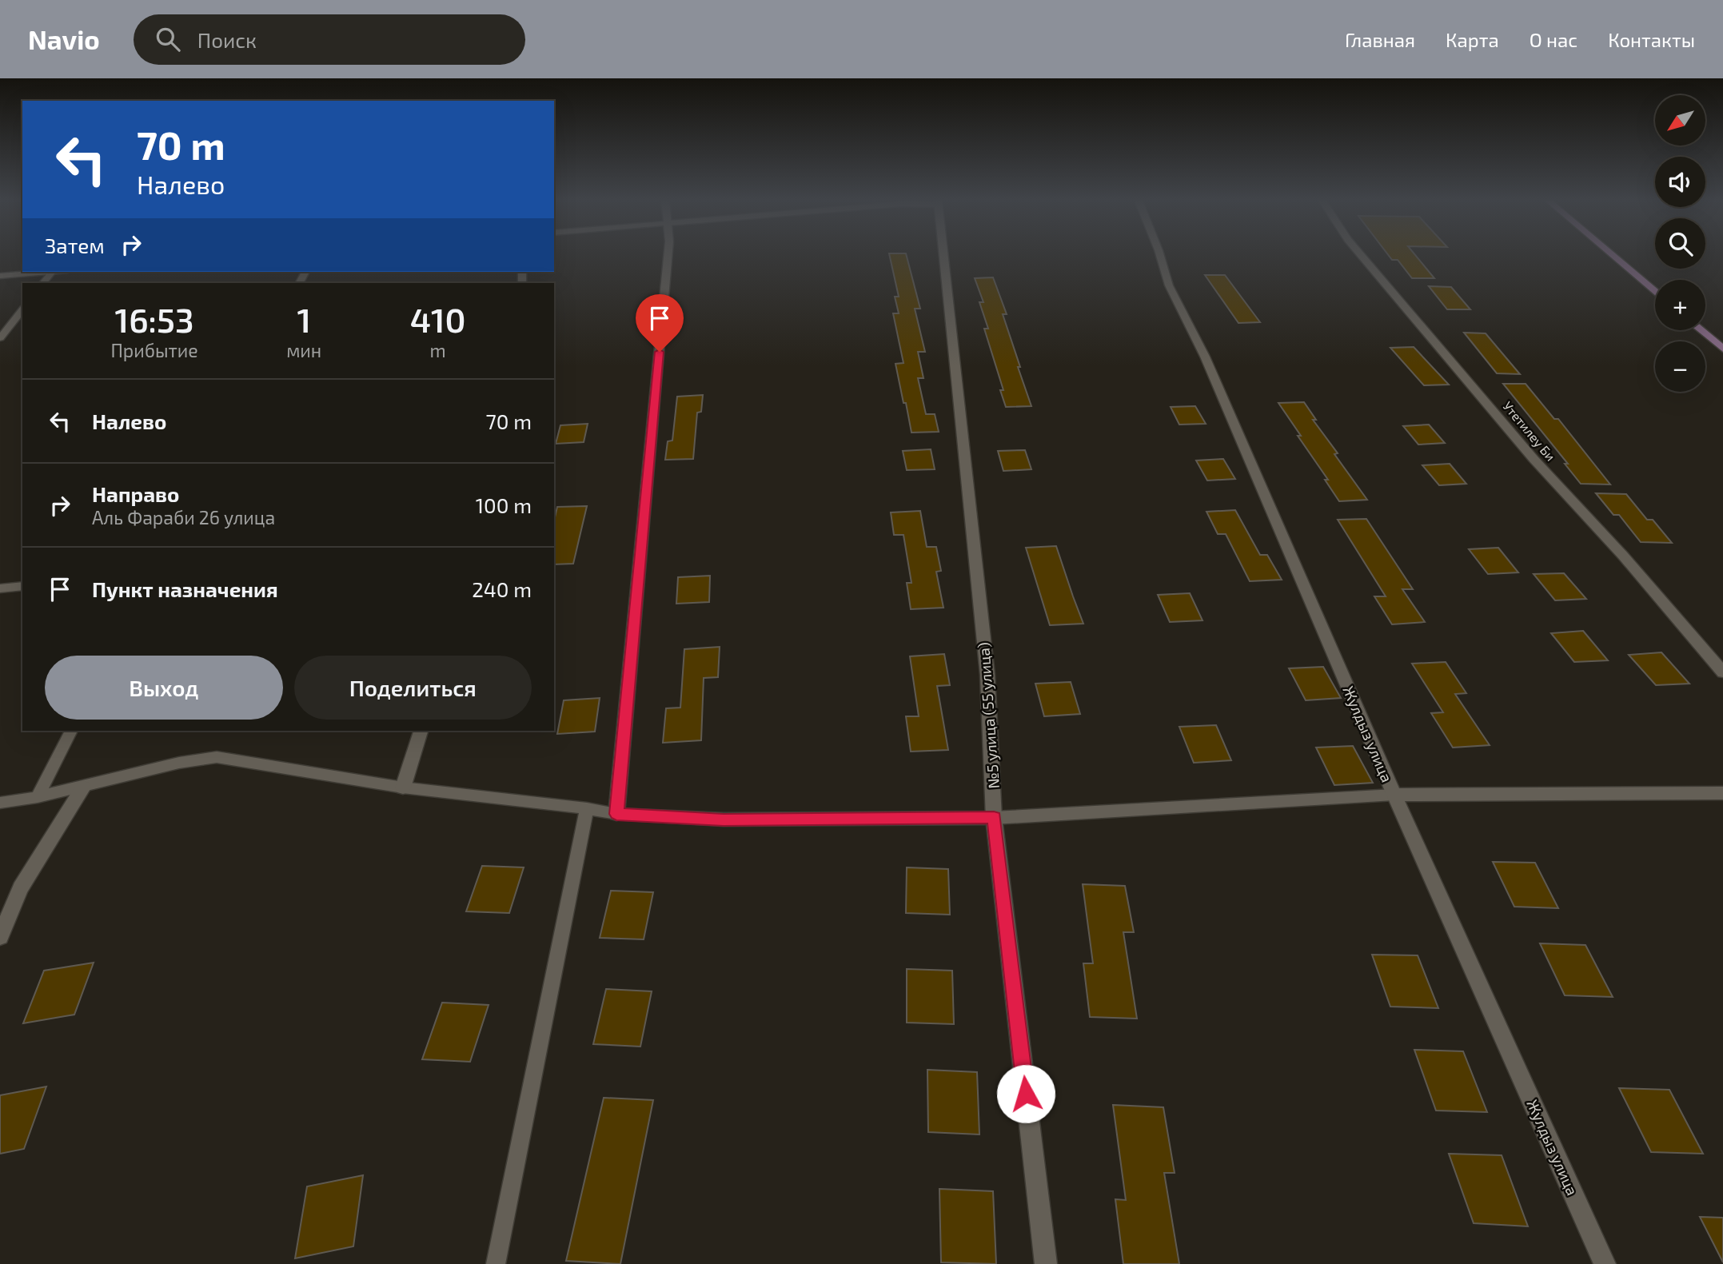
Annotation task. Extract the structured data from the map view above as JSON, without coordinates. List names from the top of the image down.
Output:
{
  "streets": {
    "street": ["Утетилеу Би", "№5 улица (55 улица)", "Жулдыз улица"]
  },
  "north": "bottom left",
  "page": {
    "header": "Navio",
    "search": "Поиск",
    "nav": [
      "Главная",
      "Карта",
      "О нас",
      "Контакты"
    ],
    "map_buttons": ["+", "−"],
    "turn": ["70 m", "Налево"],
    "then": "Затем",
    "eta": [
      "16:53",
      "Прибытие",
      "1",
      "мин",
      "410",
      "m"
    ],
    "list": [
      {
        "name": "Налево",
        "value": "70 m"
      },
      {
        "name": "Направо",
        "note": "Аль Фараби 26 улица",
        "value": "100 m"
      },
      {
        "name": "Пункт назначения",
        "value": "240 m"
      }
    ],
    "buttons": ["Выход", "Поделиться"]
  }
}
